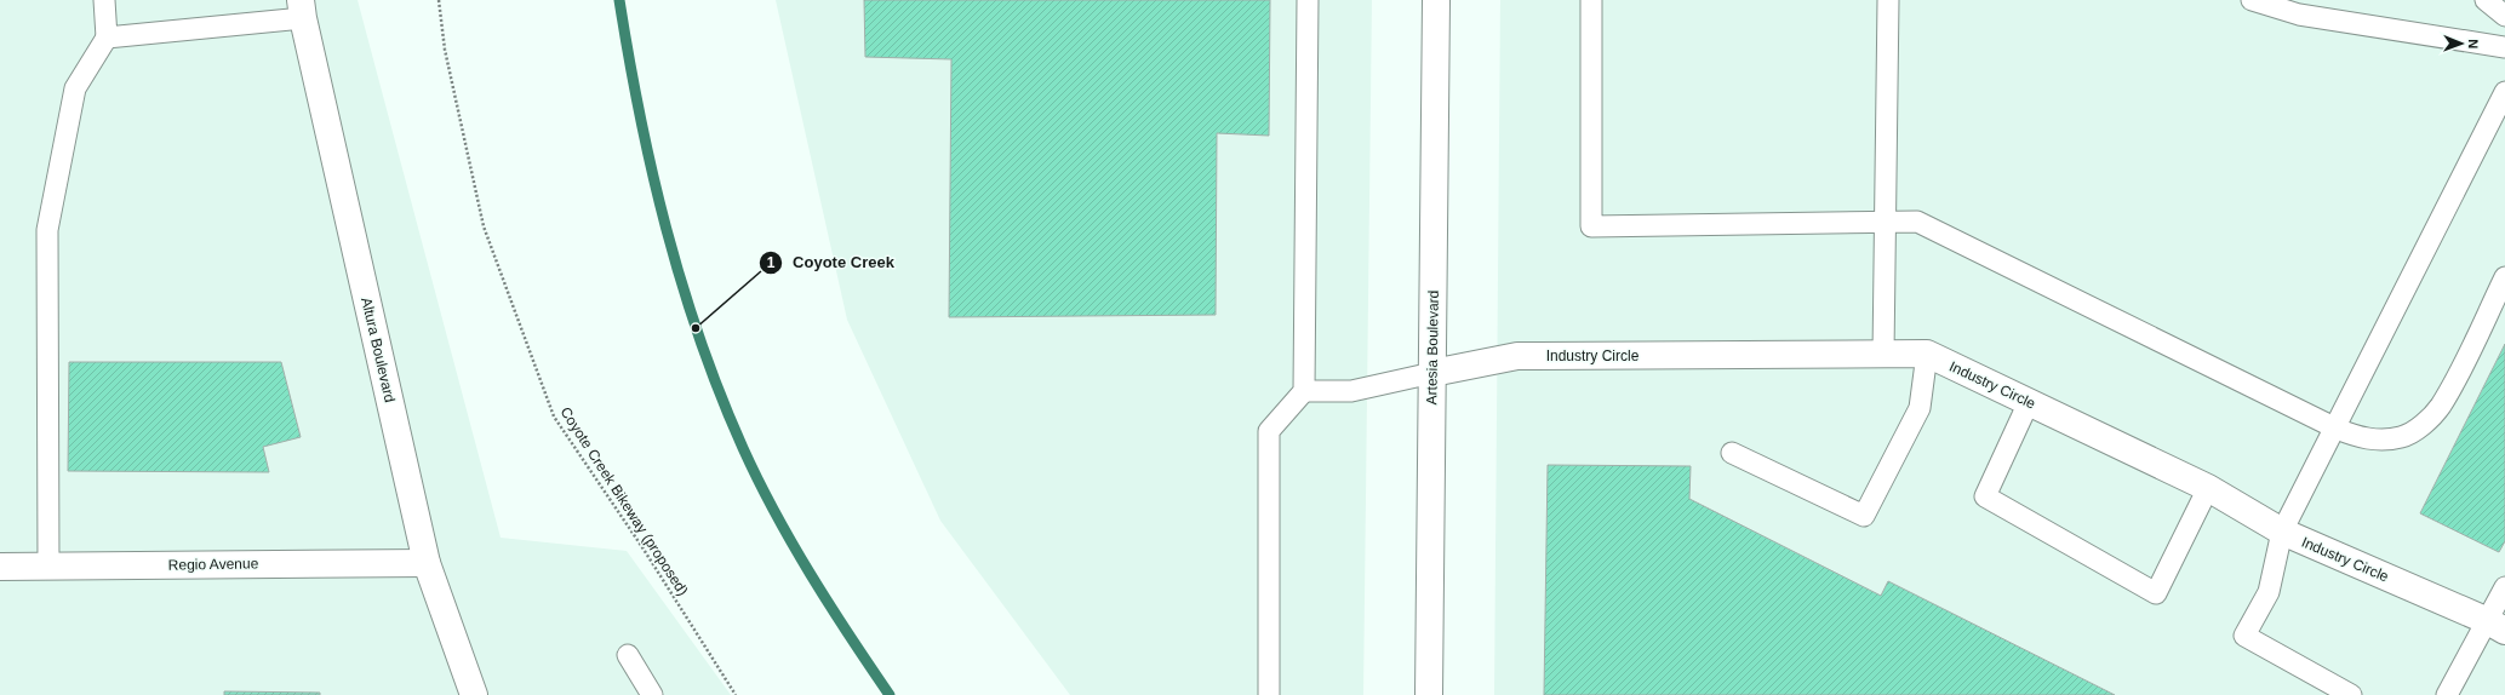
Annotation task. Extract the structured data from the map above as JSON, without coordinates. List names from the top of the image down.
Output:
{
  "streets": {
    "street": [
      "Artesia Boulevard",
      "Altura Boulevard",
      "Industry Circle",
      "Regio Avenue"
    ],
    "path": ["Coyote Creek Bikeway (proposed)"]
  },
  "crossings": [
    ["Artesia Boulevard", "Industry Circle"],
    ["Altura Boulevard", "Regio Avenue"]
  ],
  "places": ["Coyote Creek"],
  "north": "right"
}
